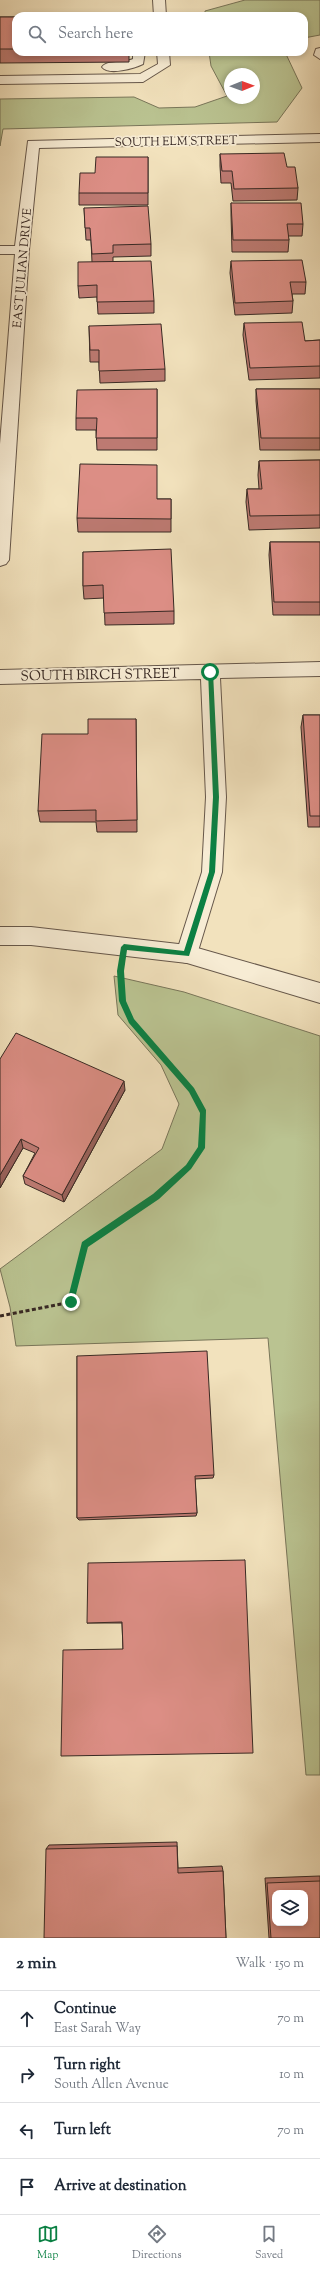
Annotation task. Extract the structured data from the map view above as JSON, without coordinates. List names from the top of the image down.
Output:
{
  "streets": {
    "street": ["SOUTH ELM STREET", "EAST JULIAN DRIVE", "SOUTH BIRCH STREET"]
  },
  "crossings": [
    ["SOUTH ELM STREET", "EAST JULIAN DRIVE"]
  ],
  "north": "right",
  "page": {
    "search": "Search here",
    "heading": ["2 min", "Walk · 150 m"],
    "list": [
      ["Continue", "East Sarah Way", "70 m"],
      ["Turn right", "South Allen Avenue", "10 m"],
      ["Turn left", "70 m"],
      "Arrive at destination"
    ],
    "nav": ["Map", "Directions", "Saved"]
  }
}
